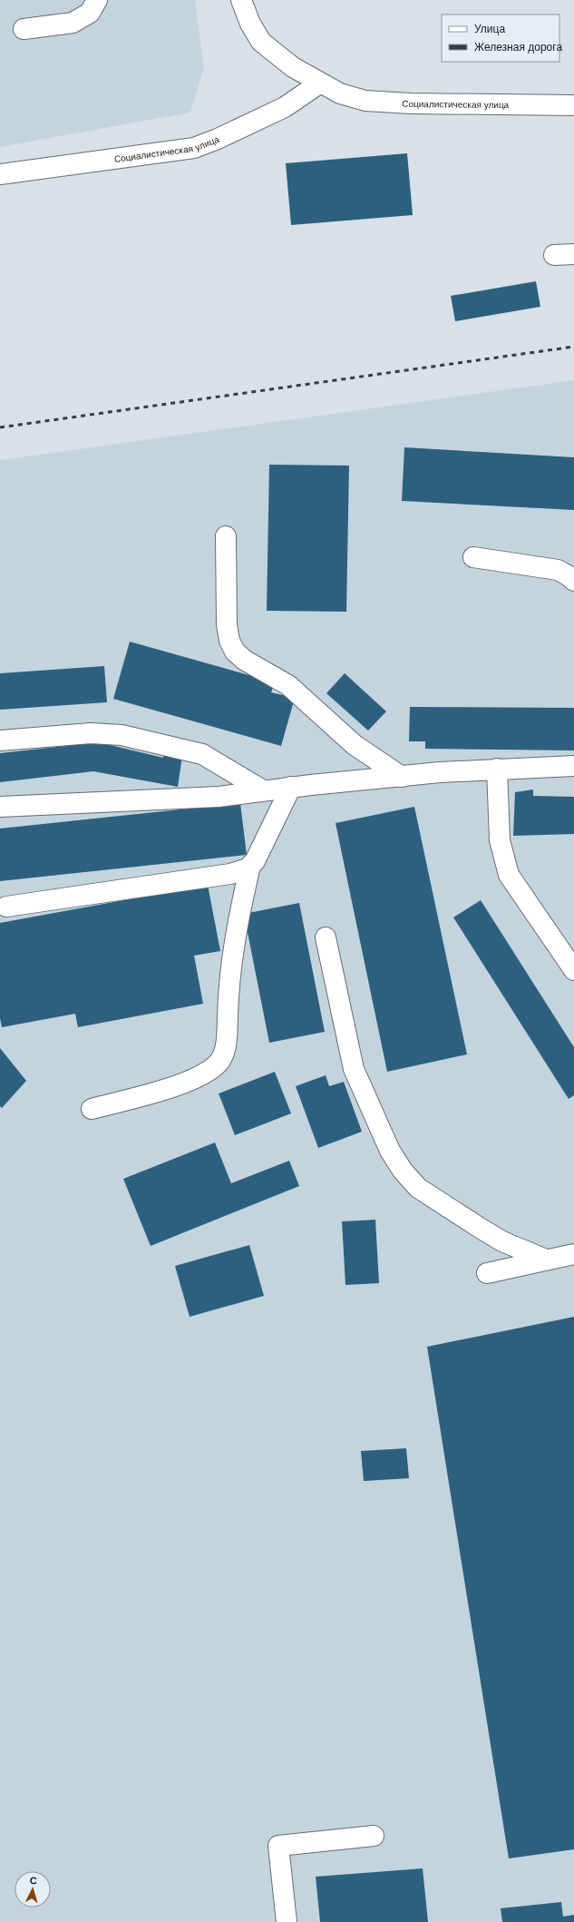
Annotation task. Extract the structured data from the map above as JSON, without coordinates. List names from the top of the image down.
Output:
{
  "streets": {
    "main road": ["Социалистическая улица"]
  },
  "legend": ["Улица", "Железная дорога"],
  "north": "top"
}
